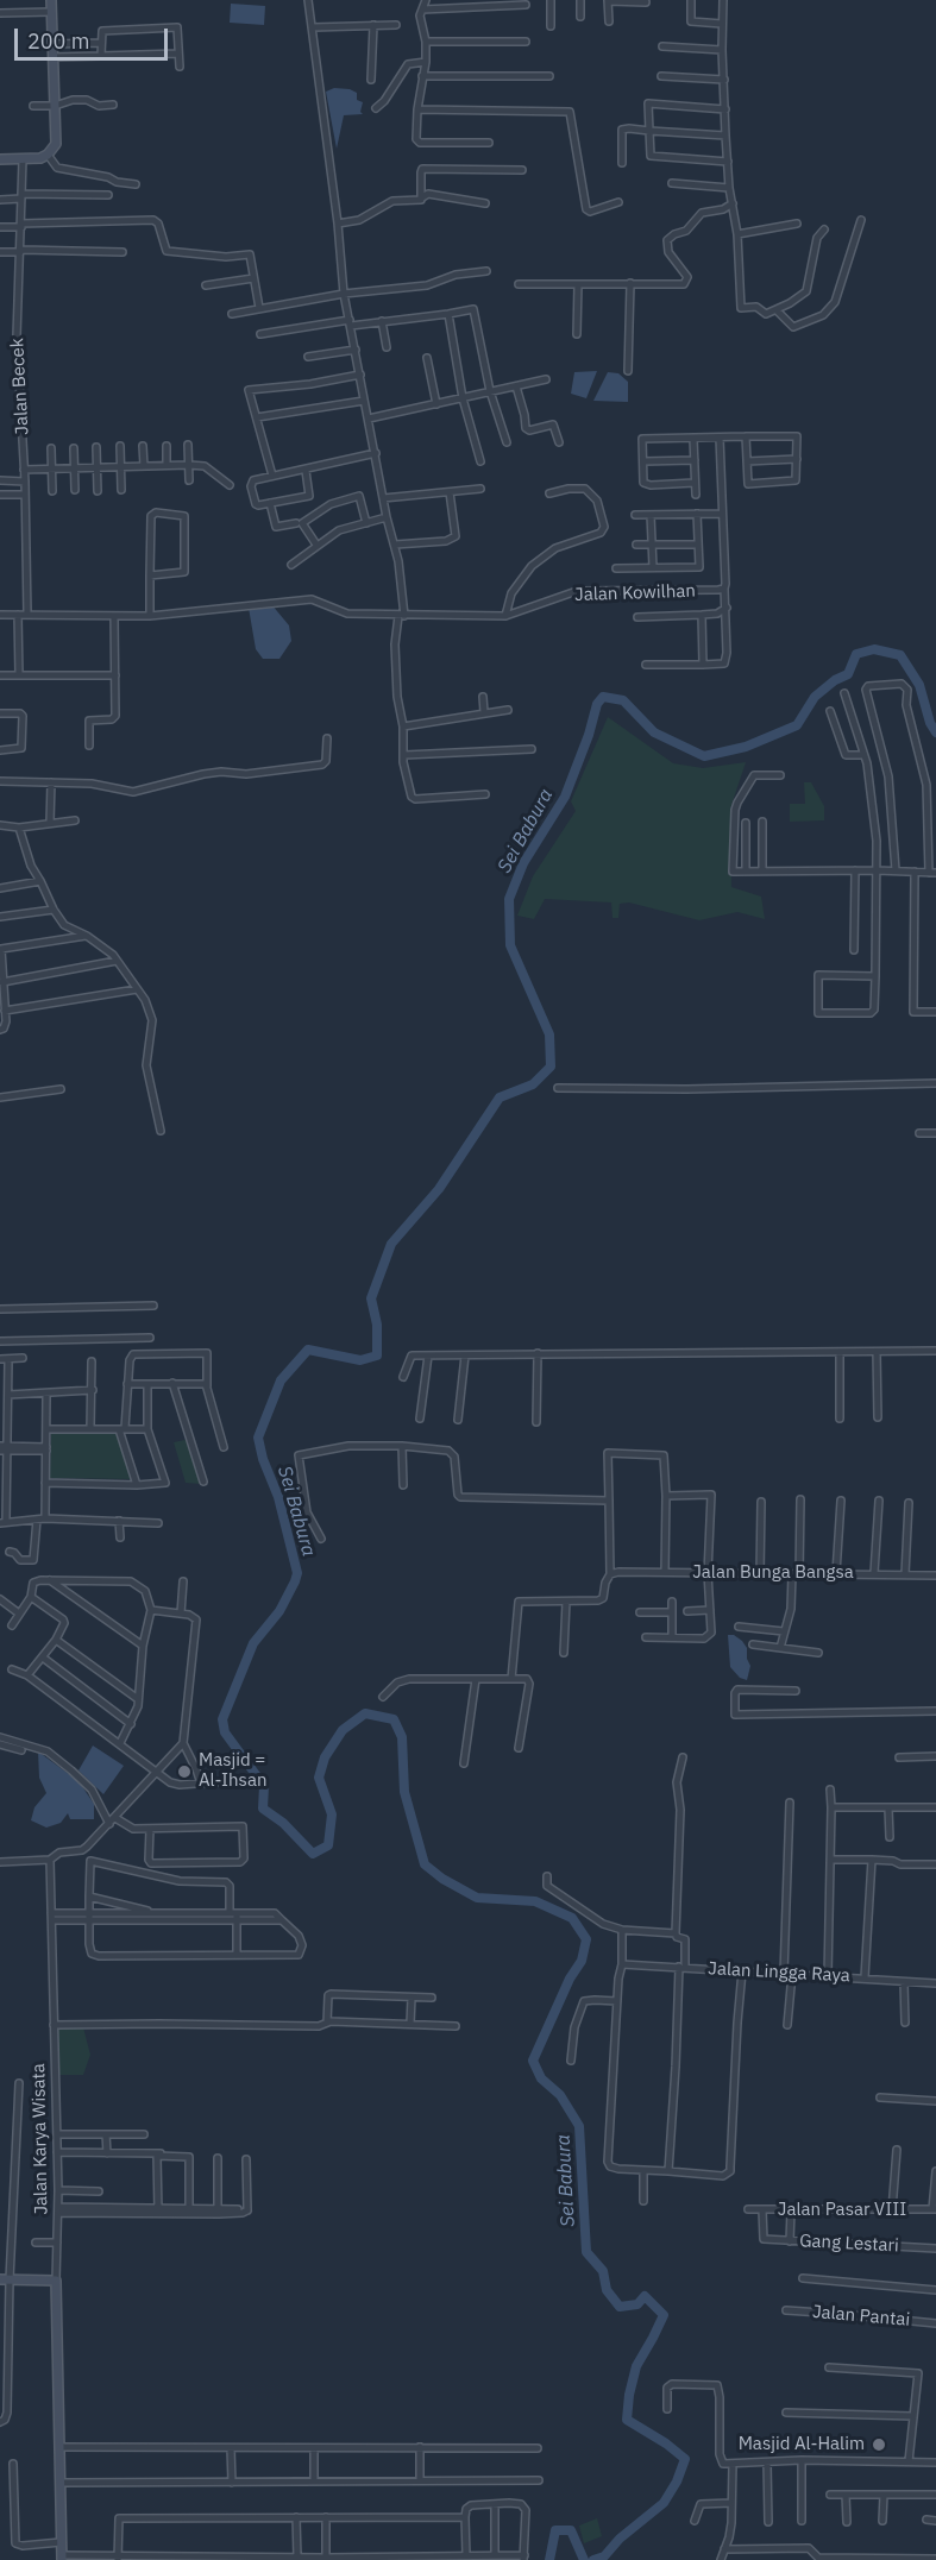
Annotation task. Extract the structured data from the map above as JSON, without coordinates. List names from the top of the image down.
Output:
{
  "streets": {
    "street": [
      "Jalan Becek",
      "Jalan Kowilhan",
      "Jalan Bunga Bangsa",
      "Jalan Lingga Raya",
      "Jalan Karya Wisata",
      "Jalan Pasar VIII",
      "Gang Lestari",
      "Jalan Pantai"
    ]
  },
  "crossings": [
    ["Jalan Becek", "Jalan Kowilhan"],
    ["Jalan Pasar VIII", "Gang Lestari"]
  ],
  "water": ["Sei Babura"],
  "places": ["Masjid = Al-Ihsan", "Masjid Al-Halim"],
  "scale_bar": "200 m"
}
